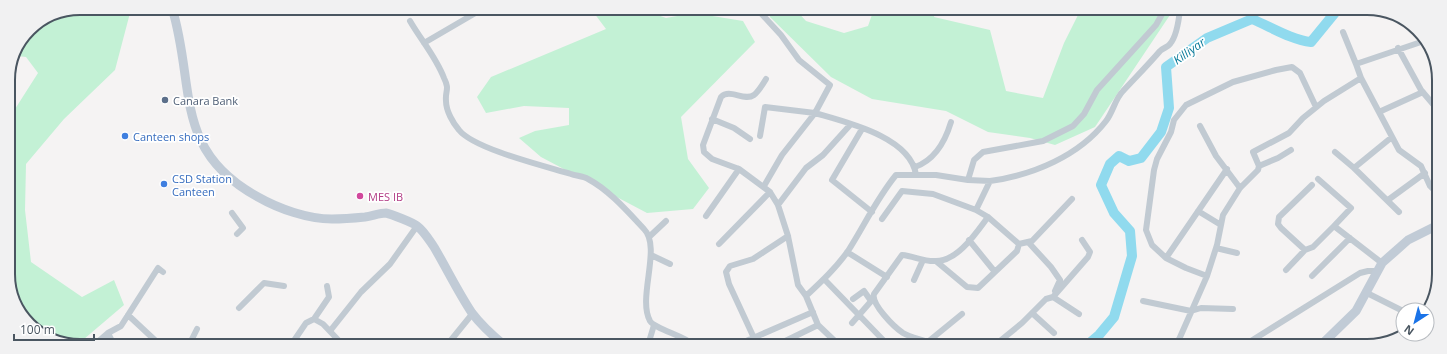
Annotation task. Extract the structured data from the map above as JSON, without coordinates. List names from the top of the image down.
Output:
{
  "water": ["Killiyar"],
  "places": [
    "Canara Bank",
    "Canteen shops",
    "CSD Station Canteen",
    "MES IB"
  ],
  "scale_bar": "100 m",
  "north": "bottom left"
}
